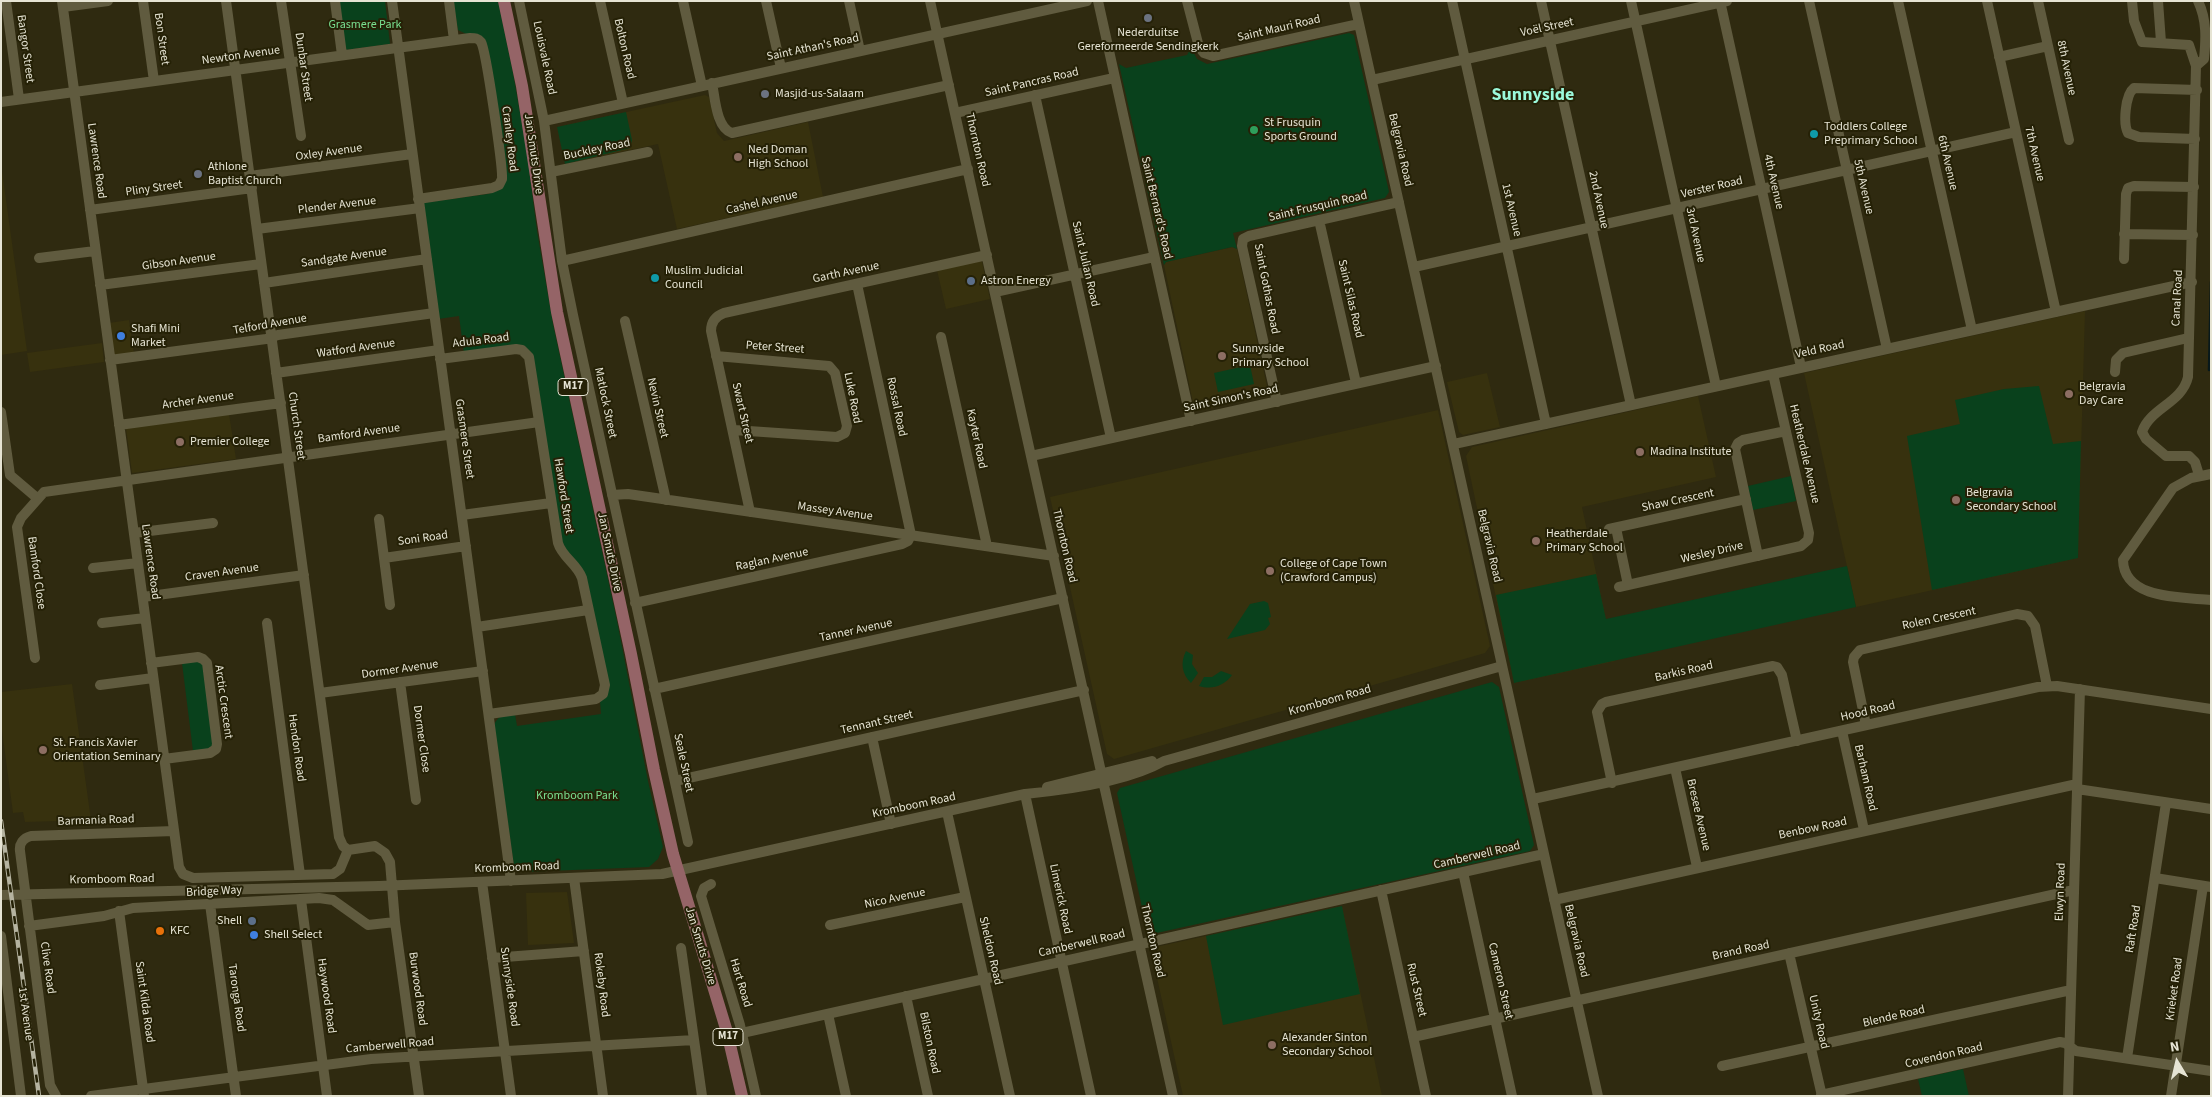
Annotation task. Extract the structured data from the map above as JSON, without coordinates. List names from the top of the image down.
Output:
{
  "streets": {
    "main road": ["Jan Smuts Drive", "M17"],
    "street": [
      "Voël Street",
      "Saint Mauri Road",
      "Bon Street",
      "Saint Athan's Road",
      "Bangor Street",
      "Bolton Road",
      "Newton Avenue",
      "Louisvale Road",
      "Dunbar Street",
      "8th Avenue",
      "Saint Pancras Road",
      "Cranley Road",
      "Buckley Road",
      "Thornton Road",
      "Belgravia Road",
      "Oxley Avenue",
      "7th Avenue",
      "Lawrence Road",
      "6th Avenue",
      "4th Avenue",
      "5th Avenue",
      "Verster Road",
      "Pliny Street",
      "2nd Avenue",
      "Cashel Avenue",
      "Plender Avenue",
      "Saint Frusquin Road",
      "Saint Bernard's Road",
      "1st Avenue",
      "3rd Avenue",
      "Sandgate Avenue",
      "Gibson Avenue",
      "Saint Julian Road",
      "Garth Avenue",
      "Saint Gothas Road",
      "Canal Road",
      "Saint Silas Road",
      "Telford Avenue",
      "Adula Road",
      "Peter Street",
      "Watford Avenue",
      "Veld Road",
      "Luke Road",
      "Saint Simon's Road",
      "Archer Avenue",
      "Matlock Street",
      "Rossal Road",
      "Nevin Street",
      "Swart Street",
      "Church Street",
      "Bamford Avenue",
      "Grasmere Street",
      "Kayter Road",
      "Heatherdale Avenue",
      "Hawford Street",
      "Shaw Crescent",
      "Massey Avenue",
      "Soni Road",
      "Wesley Drive",
      "Raglan Avenue",
      "Bamford Close",
      "Craven Avenue",
      "Rolen Crescent",
      "Tanner Avenue",
      "Dormer Avenue",
      "Barkis Road",
      "Kromboom Road",
      "Arctic Crescent",
      "Hood Road",
      "Tennant Street",
      "Dormer Close",
      "Hendon Road",
      "Seale Street",
      "Barham Road",
      "Bresee Avenue",
      "Barmania Road",
      "Benbow Road",
      "Camberwell Road",
      "Bridge Way",
      "Elwyn Road",
      "Nico Avenue",
      "Limerick Road",
      "Raft Road",
      "Sheldon Road",
      "Brand Road",
      "Clive Road",
      "Cameron Street",
      "Hart Road",
      "Rokeby Road",
      "Sunnyside Road",
      "Burwood Road",
      "Krieket Road",
      "Rust Street",
      "Haywood Road",
      "Taronga Road",
      "Saint Kilda Road",
      "Blende Road",
      "Unity Road",
      "Bilston Road",
      "Covendon Road"
    ]
  },
  "crossings": [
    ["Voël Street", "Belgravia Road"],
    ["Voël Street", "4th Avenue"],
    ["Voël Street", "2nd Avenue"],
    ["Voël Street", "1st Avenue"],
    ["Voël Street", "3rd Avenue"],
    ["Saint Mauri Road", "Belgravia Road"],
    ["Bon Street", "Newton Avenue"],
    ["Saint Athan's Road", "Bolton Road"],
    ["Saint Athan's Road", "Louisvale Road"],
    ["Saint Athan's Road", "Thornton Road"],
    ["Saint Athan's Road", "Matlock Street"],
    ["Bangor Street", "Newton Avenue"],
    ["Newton Avenue", "Dunbar Street"],
    ["Newton Avenue", "Cranley Road"],
    ["Newton Avenue", "Lawrence Road"],
    ["Newton Avenue", "Church Street"],
    ["Newton Avenue", "Grasmere Street"],
    ["Louisvale Road", "Matlock Street"],
    ["Saint Pancras Road", "Thornton Road"],
    ["Saint Pancras Road", "Saint Bernard's Road"],
    ["Saint Pancras Road", "Saint Julian Road"],
    ["Cranley Road", "Plender Avenue"],
    ["Cranley Road", "Grasmere Street"],
    ["Buckley Road", "Matlock Street"],
    ["Thornton Road", "Cashel Avenue"],
    ["Thornton Road", "Garth Avenue"],
    ["Thornton Road", "Saint Simon's Road"],
    ["Thornton Road", "Massey Avenue"],
    ["Thornton Road", "Tanner Avenue"],
    ["Thornton Road", "Kromboom Road"],
    ["Thornton Road", "Tennant Street"],
    ["Thornton Road", "Camberwell Road"],
    ["Belgravia Road", "Verster Road"],
    ["Belgravia Road", "Saint Frusquin Road"],
    ["Belgravia Road", "Veld Road"],
    ["Belgravia Road", "Saint Simon's Road"],
    ["Belgravia Road", "Kromboom Road"],
    ["Belgravia Road", "Hood Road"],
    ["Belgravia Road", "Benbow Road"],
    ["Belgravia Road", "Camberwell Road"],
    ["Belgravia Road", "Brand Road"],
    ["Oxley Avenue", "Church Street"],
    ["Oxley Avenue", "Grasmere Street"],
    ["Jan Smuts Drive", "Kromboom Road"],
    ["7th Avenue", "Verster Road"],
    ["7th Avenue", "Veld Road"],
    ["Lawrence Road", "Pliny Street"],
    ["Lawrence Road", "Gibson Avenue"],
    ["Lawrence Road", "Telford Avenue"],
    ["Lawrence Road", "Archer Avenue"],
    ["Lawrence Road", "Church Street"],
    ["Lawrence Road", "Bamford Avenue"],
    ["Lawrence Road", "Craven Avenue"],
    ["Lawrence Road", "Arctic Crescent"],
    ["Lawrence Road", "Hendon Road"],
    ["Lawrence Road", "Barmania Road"],
    ["6th Avenue", "Verster Road"],
    ["6th Avenue", "Veld Road"],
    ["4th Avenue", "Verster Road"],
    ["4th Avenue", "Veld Road"],
    ["5th Avenue", "Verster Road"],
    ["5th Avenue", "Veld Road"],
    ["Verster Road", "2nd Avenue"],
    ["Verster Road", "1st Avenue"],
    ["Verster Road", "3rd Avenue"],
    ["Pliny Street", "Church Street"],
    ["2nd Avenue", "Veld Road"],
    ["Cashel Avenue", "Matlock Street"],
    ["Plender Avenue", "Church Street"],
    ["Plender Avenue", "Grasmere Street"],
    ["Saint Frusquin Road", "Saint Gothas Road"],
    ["Saint Frusquin Road", "Saint Silas Road"],
    ["Saint Bernard's Road", "Saint Simon's Road"],
    ["1st Avenue", "Veld Road"],
    ["3rd Avenue", "Veld Road"],
    ["Sandgate Avenue", "Church Street"],
    ["Sandgate Avenue", "Grasmere Street"],
    ["Gibson Avenue", "Church Street"],
    ["Saint Julian Road", "Saint Simon's Road"],
    ["Garth Avenue", "Rossal Road"],
    ["Garth Avenue", "Swart Street"],
    ["Saint Gothas Road", "Saint Simon's Road"],
    ["Canal Road", "Veld Road"],
    ["Saint Silas Road", "Saint Simon's Road"],
    ["Telford Avenue", "Church Street"],
    ["Telford Avenue", "Grasmere Street"],
    ["Adula Road", "Watford Avenue"],
    ["Adula Road", "Grasmere Street"],
    ["Adula Road", "Hawford Street"],
    ["Peter Street", "Luke Road"],
    ["Peter Street", "Swart Street"],
    ["Watford Avenue", "Church Street"],
    ["Watford Avenue", "Grasmere Street"],
    ["Veld Road", "Heatherdale Avenue"],
    ["Luke Road", "Swart Street"],
    ["Archer Avenue", "Church Street"],
    ["Matlock Street", "Massey Avenue"],
    ["Matlock Street", "Raglan Avenue"],
    ["Matlock Street", "Tanner Avenue"],
    ["Matlock Street", "Seale Street"],
    ["Rossal Road", "Massey Avenue"],
    ["Rossal Road", "Raglan Avenue"],
    ["Nevin Street", "Massey Avenue"],
    ["Swart Street", "Massey Avenue"],
    ["Church Street", "Bamford Avenue"],
    ["Church Street", "Craven Avenue"],
    ["Church Street", "Dormer Avenue"],
    ["Bamford Avenue", "Grasmere Street"],
    ["Bamford Avenue", "Hawford Street"],
    ["Bamford Avenue", "Bamford Close"],
    ["Grasmere Street", "Hawford Street"],
    ["Grasmere Street", "Soni Road"],
    ["Grasmere Street", "Dormer Avenue"],
    ["Grasmere Street", "Kromboom Road"],
    ["Kayter Road", "Massey Avenue"],
    ["Heatherdale Avenue", "Wesley Drive"],
    ["Shaw Crescent", "Wesley Drive"],
    ["Massey Avenue", "Raglan Avenue"],
    ["Rolen Crescent", "Hood Road"],
    ["Tanner Avenue", "Seale Street"],
    ["Dormer Avenue", "Dormer Close"],
    ["Barkis Road", "Hood Road"],
    ["Kromboom Road", "Limerick Road"],
    ["Kromboom Road", "Sheldon Road"],
    ["Kromboom Road", "Rokeby Road"],
    ["Kromboom Road", "Sunnyside Road"],
    ["Kromboom Road", "Burwood Road"],
    ["Hood Road", "Barham Road"],
    ["Hood Road", "Bresee Avenue"],
    ["Hood Road", "Elwyn Road"],
    ["Tennant Street", "Seale Street"],
    ["Barham Road", "Benbow Road"],
    ["Bresee Avenue", "Benbow Road"],
    ["Barmania Road", "Clive Road"],
    ["Benbow Road", "Elwyn Road"],
    ["Benbow Road", "Raft Road"],
    ["Camberwell Road", "Limerick Road"],
    ["Camberwell Road", "Sheldon Road"],
    ["Camberwell Road", "Cameron Street"],
    ["Camberwell Road", "Hart Road"],
    ["Camberwell Road", "Rokeby Road"],
    ["Camberwell Road", "Sunnyside Road"],
    ["Camberwell Road", "Burwood Road"],
    ["Camberwell Road", "Rust Street"],
    ["Camberwell Road", "Haywood Road"],
    ["Camberwell Road", "Taronga Road"],
    ["Camberwell Road", "Saint Kilda Road"],
    ["Camberwell Road", "Bilston Road"],
    ["Bridge Way", "Clive Road"],
    ["Bridge Way", "Burwood Road"],
    ["Bridge Way", "Haywood Road"],
    ["Bridge Way", "Taronga Road"],
    ["Bridge Way", "Saint Kilda Road"],
    ["Elwyn Road", "Brand Road"],
    ["Elwyn Road", "Blende Road"],
    ["Elwyn Road", "Covendon Road"],
    ["Nico Avenue", "Sheldon Road"],
    ["Raft Road", "Covendon Road"],
    ["Brand Road", "Cameron Street"],
    ["Brand Road", "Rust Street"],
    ["Brand Road", "Unity Road"],
    ["Krieket Road", "Covendon Road"],
    ["Blende Road", "Unity Road"],
    ["Unity Road", "Covendon Road"]
  ],
  "districts": ["Sunnyside"],
  "parks": ["Grasmere Park", "Kromboom Park"],
  "places": [
    "Nederduitse Gereformeerde Sendingkerk",
    "Masjid-us-Salaam",
    "St Frusquin Sports Ground",
    "Toddlers College Preprimary School",
    "Ned Doman High School",
    "Athlone Baptist Church",
    "Muslim Judicial Council",
    "Astron Energy",
    "Shafi Mini Market",
    "Sunnyside Primary School",
    "Belgravia Day Care",
    "Premier College",
    "Madina Institute",
    "Belgravia Secondary School",
    "Heatherdale Primary School",
    "College of Cape Town (Crawford Campus)",
    "St. Francis Xavier Orientation Seminary",
    "Shell",
    "KFC",
    "Shell Select",
    "Alexander Sinton Secondary School"
  ],
  "north": "top"
}
